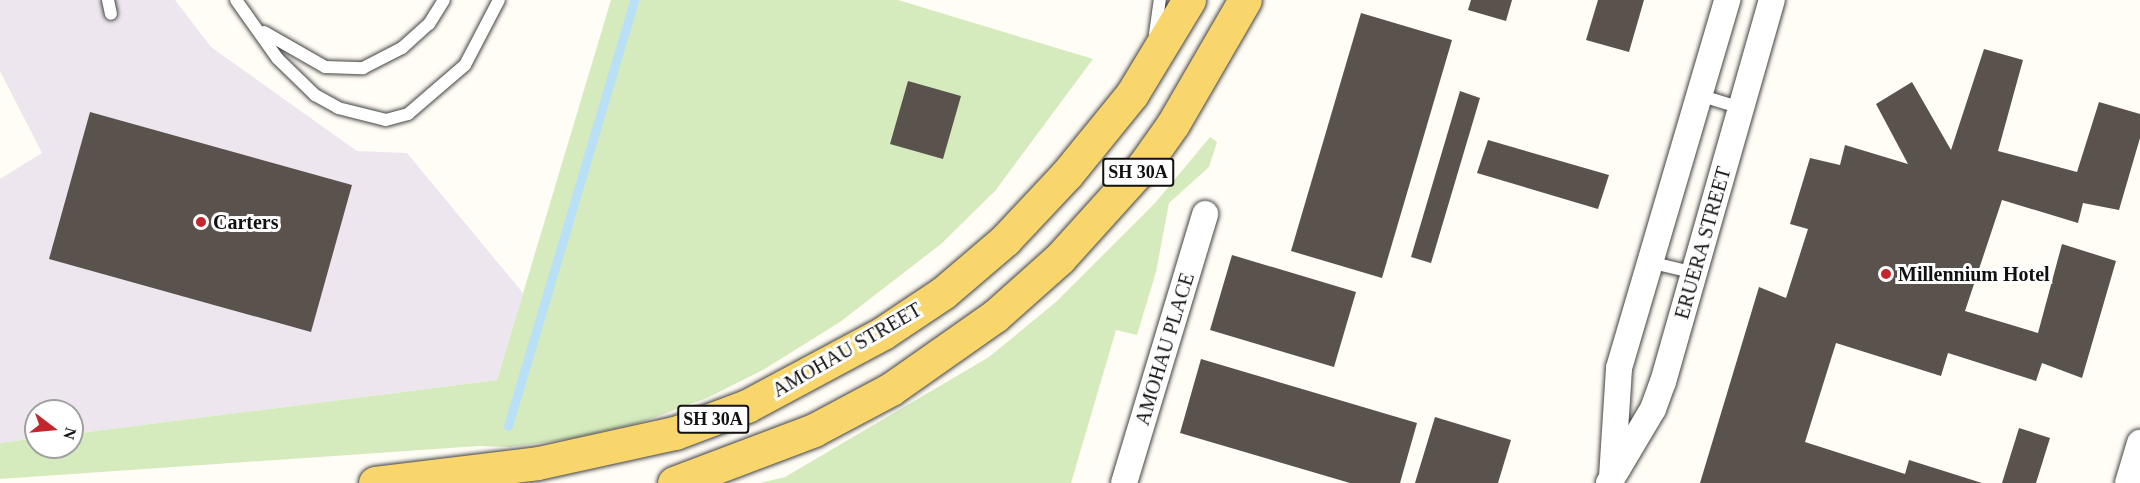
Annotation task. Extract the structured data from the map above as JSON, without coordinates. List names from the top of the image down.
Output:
{
  "streets": {
    "main road": ["SH 30A", "AMOHAU STREET"],
    "street": ["ERUERA STREET", "AMOHAU PLACE"]
  },
  "places": ["Carters", "Millennium Hotel"],
  "north": "right"
}
